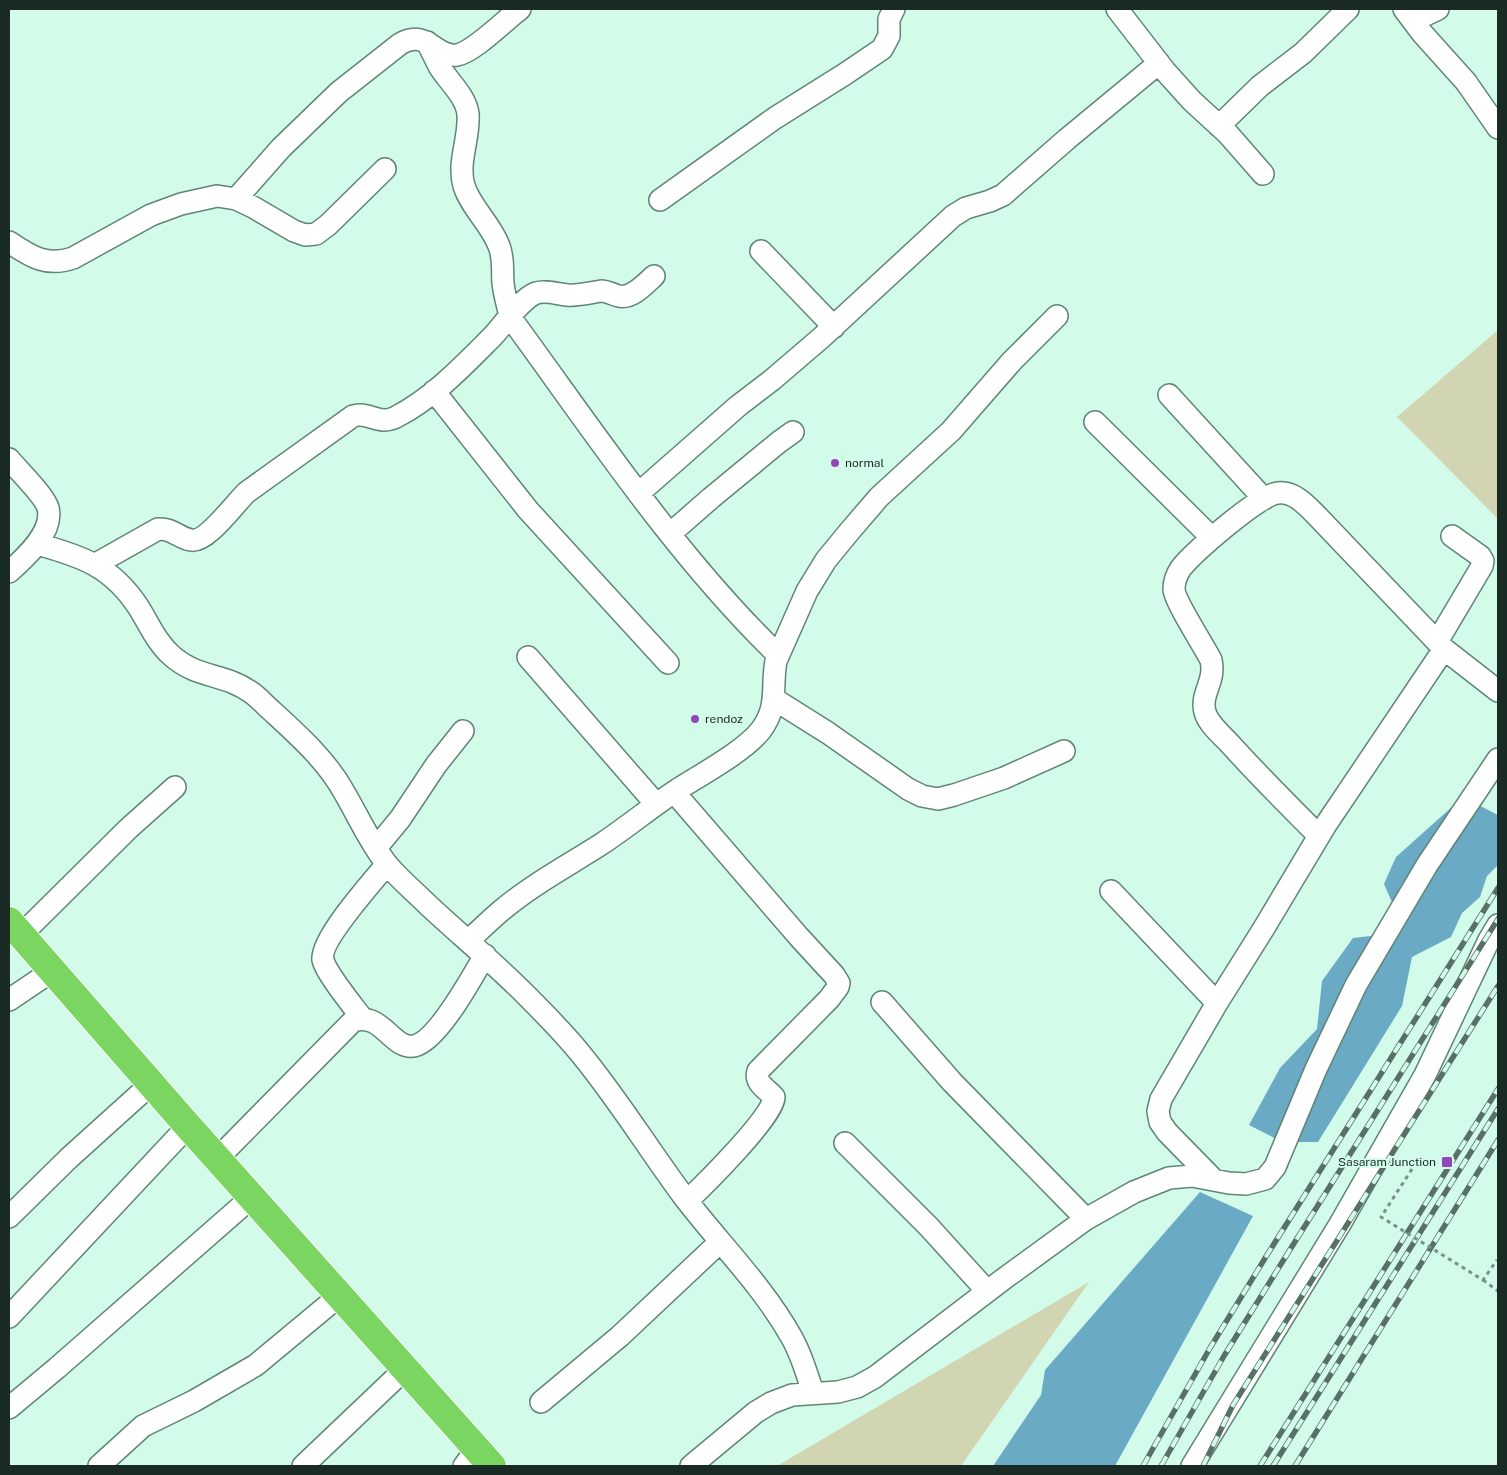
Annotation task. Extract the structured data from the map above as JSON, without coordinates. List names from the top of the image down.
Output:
{
  "places": {
    "other": ["normal", "rendoz"],
    "transit": ["Sasaram Junction"]
  }
}
